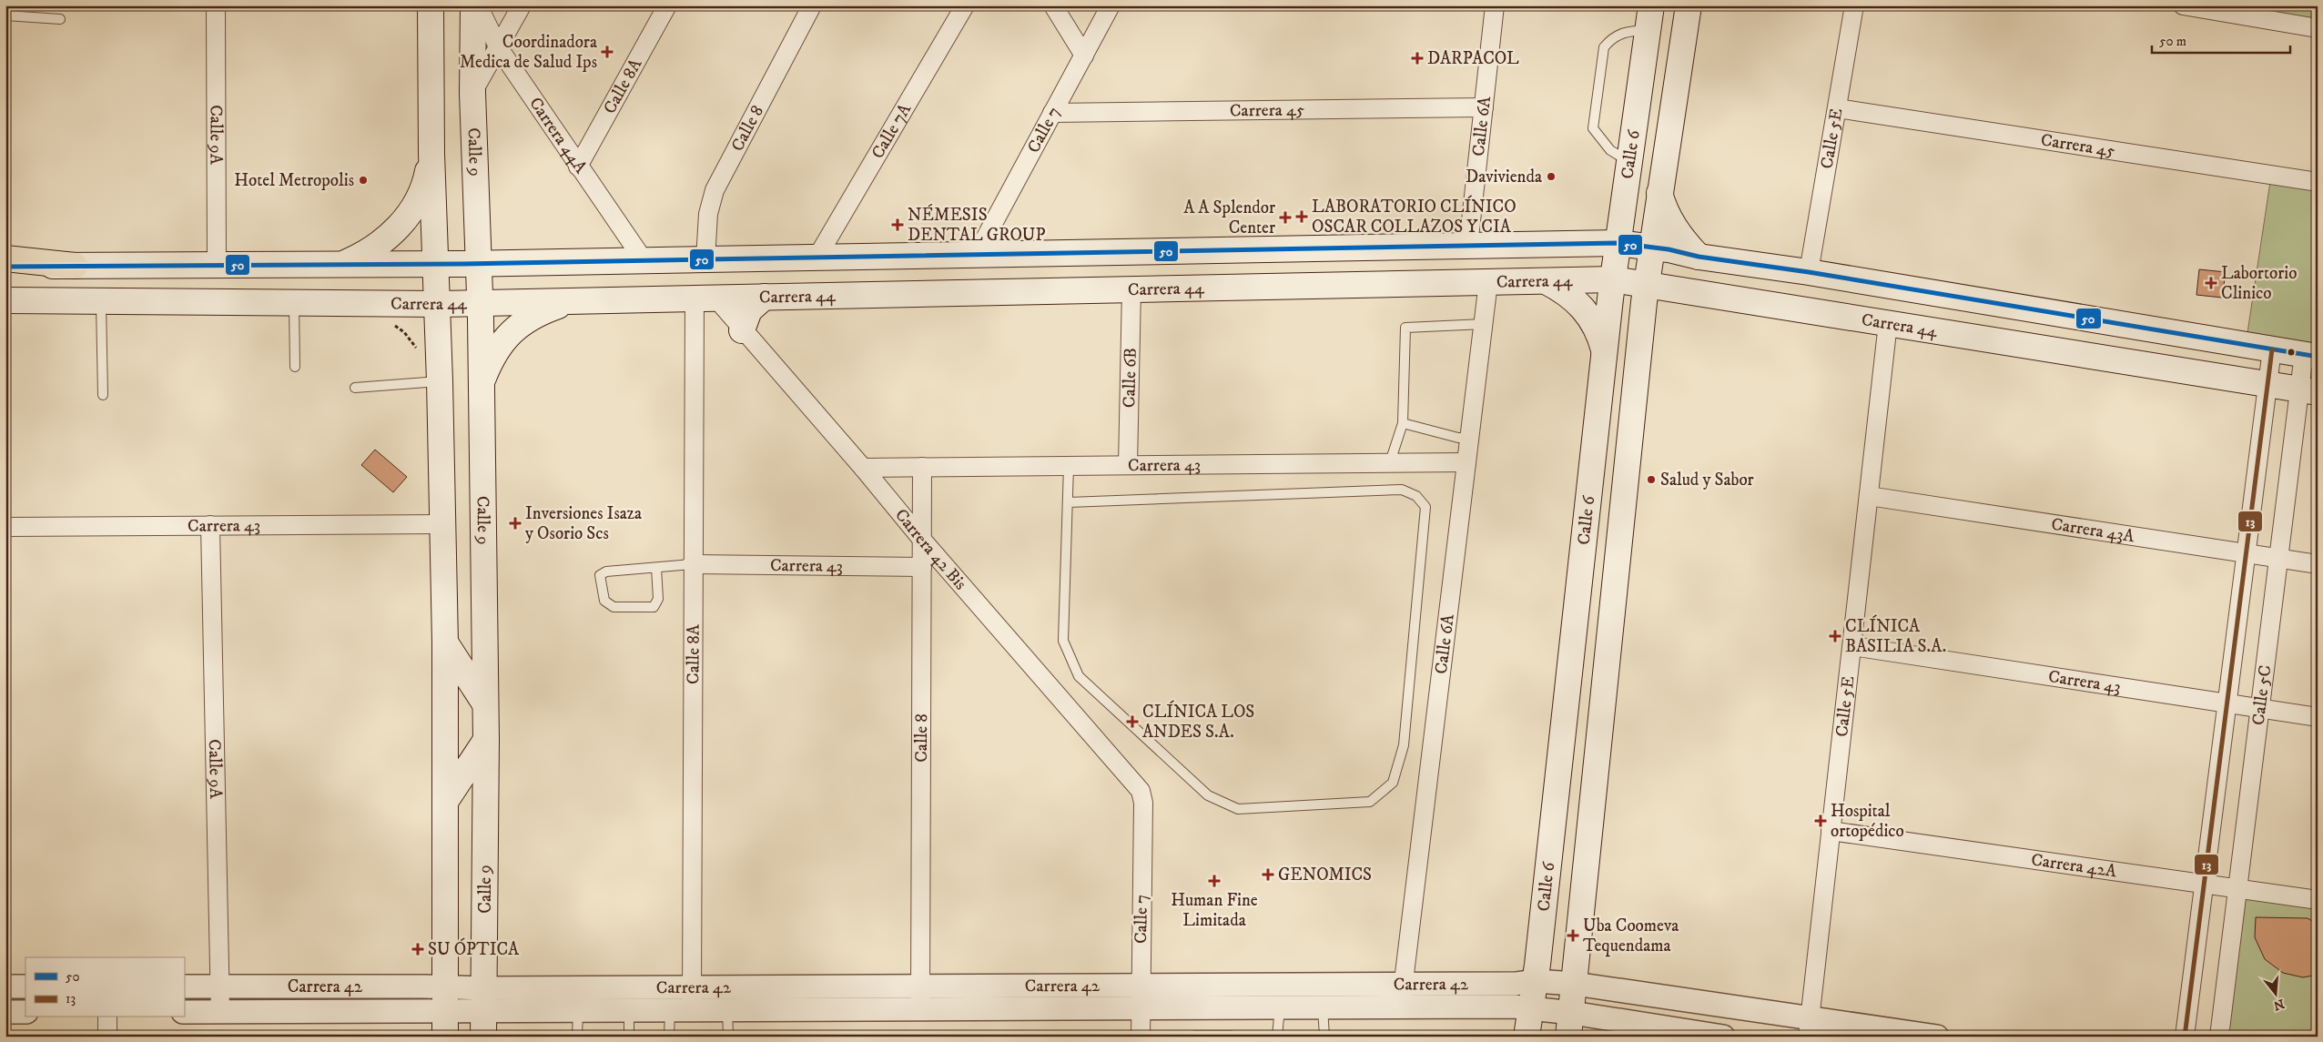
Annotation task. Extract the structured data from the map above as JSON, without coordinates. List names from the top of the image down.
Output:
{
  "streets": {
    "main road": ["Calle 9", "Calle 6", "Carrera 44"],
    "street": [
      "Calle 8A",
      "Carrera 45",
      "Calle 6A",
      "Calle 8",
      "Calle 7",
      "Calle 7A",
      "Calle 9A",
      "Carrera 44A",
      "Calle 5E",
      "Calle 6B",
      "Carrera 43",
      "Carrera 43A",
      "Carrera 42 Bis",
      "Calle 5C",
      "Carrera 42A",
      "Carrera 42"
    ]
  },
  "crossings": [
    ["Calle 8A", "Carrera 44A"],
    ["Calle 8A", "Carrera 44"],
    ["Calle 8A", "Carrera 43"],
    ["Calle 8A", "Carrera 42 Bis"],
    ["Calle 8A", "Carrera 42"],
    ["Carrera 45", "Calle 6A"],
    ["Carrera 45", "Calle 7"],
    ["Carrera 45", "Calle 5E"],
    ["Calle 6A", "Carrera 44"],
    ["Calle 6A", "Carrera 43"],
    ["Calle 6A", "Carrera 42"],
    ["Calle 8", "Carrera 43"],
    ["Calle 8", "Carrera 42 Bis"],
    ["Calle 8", "Carrera 42"],
    ["Calle 7", "Carrera 42 Bis"],
    ["Calle 7", "Carrera 42"],
    ["Calle 9A", "Carrera 43"],
    ["Calle 9A", "Carrera 42"],
    ["Calle 5E", "Carrera 44"],
    ["Calle 5E", "Carrera 43"],
    ["Calle 5E", "Carrera 43A"],
    ["Calle 5E", "Carrera 42A"],
    ["Calle 5E", "Carrera 42"],
    ["Calle 9", "Carrera 44"],
    ["Calle 9", "Carrera 42"],
    ["Calle 6", "Carrera 44"],
    ["Calle 6", "Carrera 42"],
    ["Carrera 44", "Calle 6B"],
    ["Carrera 44", "Carrera 42 Bis"],
    ["Carrera 44", "Calle 5C"],
    ["Calle 6B", "Carrera 43"],
    ["Carrera 43", "Carrera 42 Bis"],
    ["Carrera 43", "Calle 5C"],
    ["Carrera 43A", "Calle 5C"],
    ["Calle 5C", "Carrera 42A"]
  ],
  "places": {
    "health": [
      "Coordinadora Medica de Salud Ips",
      "DARPACOL",
      "LABORATORIO CLÍNICO OSCAR COLLAZOS Y CIA",
      "A A Splendor Center",
      "NÉMESIS DENTAL GROUP",
      "Labortorio Clinico",
      "Inversiones Isaza y Osorio Scs",
      "CLÍNICA BASILIA S.A.",
      "CLÍNICA LOS ANDES S.A.",
      "Hospital ortopédico",
      "GENOMICS",
      "Human Fine Limitada",
      "Uba Coomeva Tequendama",
      "SU ÓPTICA"
    ],
    "other": ["Davivienda", "Hotel Metropolis", "Salud y Sabor"]
  },
  "lines": ["transit line 50", "transit line 13"],
  "legend": ["50", "13"],
  "scale_bar": "50 m",
  "north": "bottom"
}
